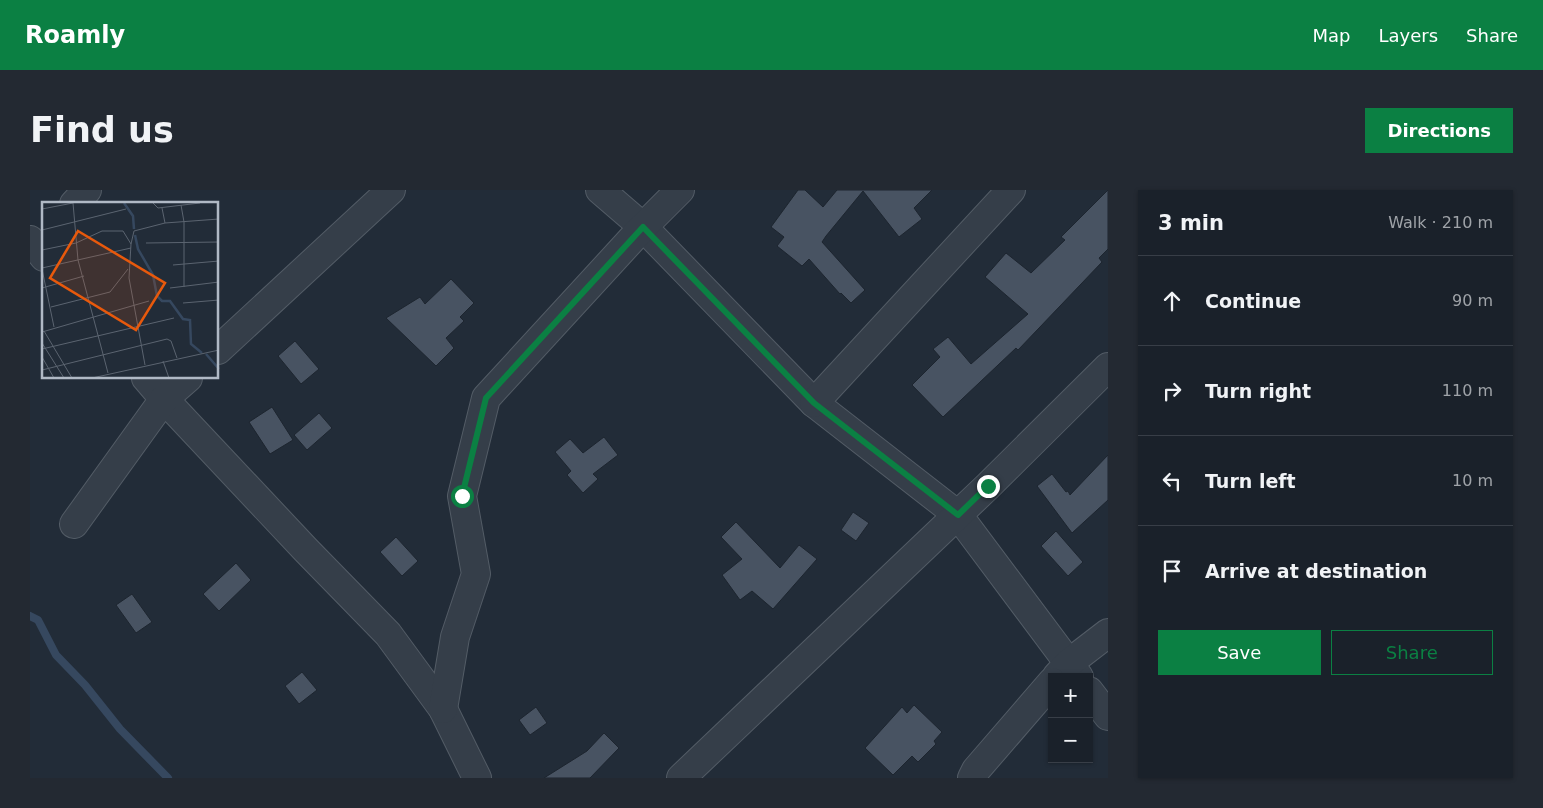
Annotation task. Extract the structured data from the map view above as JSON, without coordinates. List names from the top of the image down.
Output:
{
  "page": {
    "header": "Roamly",
    "nav": ["Map", "Layers", "Share"],
    "buttons": [
      "Directions",
      ["Save", "Share"]
    ],
    "title": "Find us",
    "heading": ["3 min", "Walk · 210 m"],
    "list": [
      ["Continue", "90 m"],
      ["Turn right", "110 m"],
      ["Turn left", "10 m"],
      "Arrive at destination"
    ],
    "map_buttons": ["+", "−"]
  }
}
